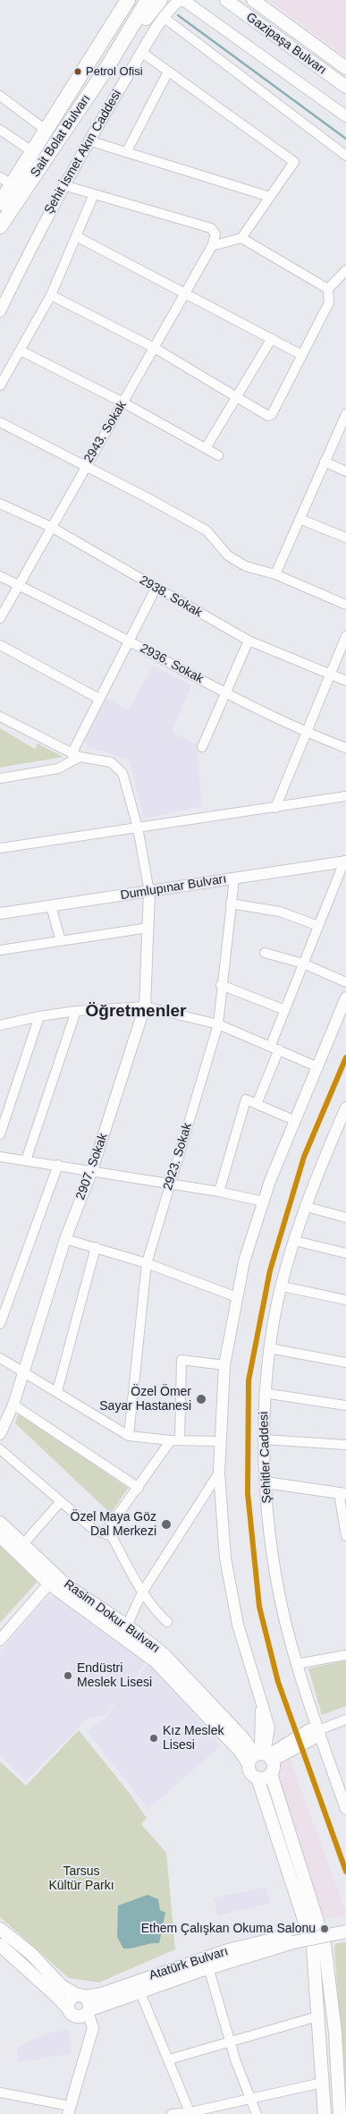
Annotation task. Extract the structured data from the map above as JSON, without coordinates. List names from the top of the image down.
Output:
{
  "streets": {
    "highway": ["Sait Bolat Bulvarı"],
    "main road": ["Gazipaşa Bulvarı", "Rasim Dokur Bulvarı", "Atatürk Bulvarı"],
    "street": [
      "Şehit İsmet Akın Caddesi",
      "2943. Sokak",
      "2938. Sokak",
      "2936. Sokak",
      "Dumlupınar Bulvarı",
      "2923. Sokak",
      "2907. Sokak",
      "Şehitler Caddesi"
    ]
  },
  "crossings": [
    ["2943. Sokak", "2938. Sokak"],
    ["2943. Sokak", "2936. Sokak"],
    ["Dumlupınar Bulvarı", "2923. Sokak"],
    ["Dumlupınar Bulvarı", "2907. Sokak"]
  ],
  "districts": ["Öğretmenler"],
  "parks": ["Tarsus Kültür Parkı"],
  "places": [
    "Petrol Ofisi",
    "Özel Ömer Sayar Hastanesi",
    "Özel Maya Göz Dal Merkezi",
    "Endüstri Meslek Lisesi",
    "Kız Meslek Lisesi",
    "Ethem Çalışkan Okuma Salonu"
  ]
}
